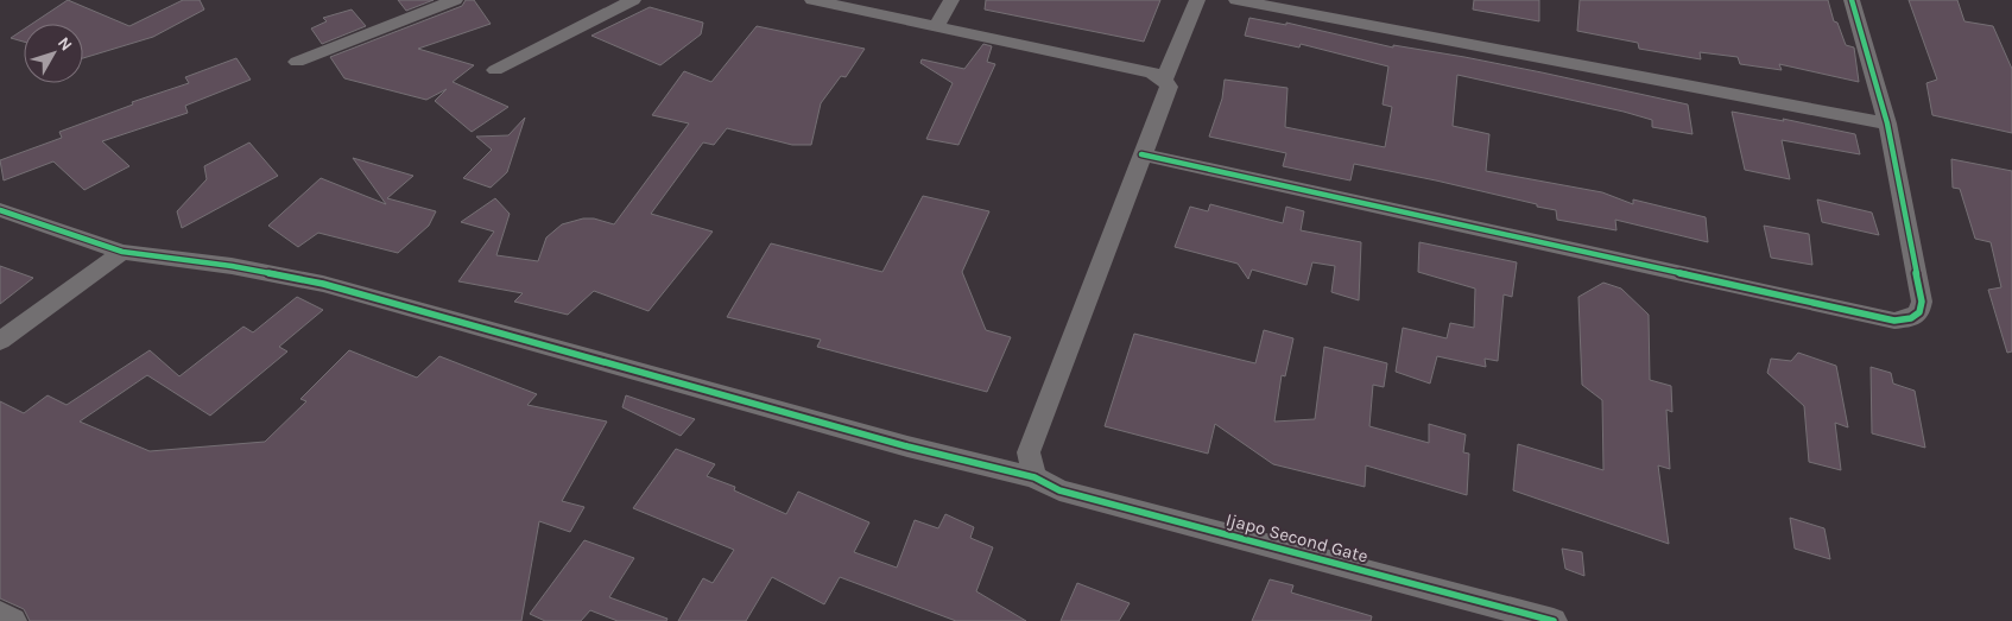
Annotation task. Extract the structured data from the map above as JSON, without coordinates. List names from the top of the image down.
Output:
{
  "streets": {
    "street": ["Ijapo Second Gate"]
  },
  "north": "top right"
}
